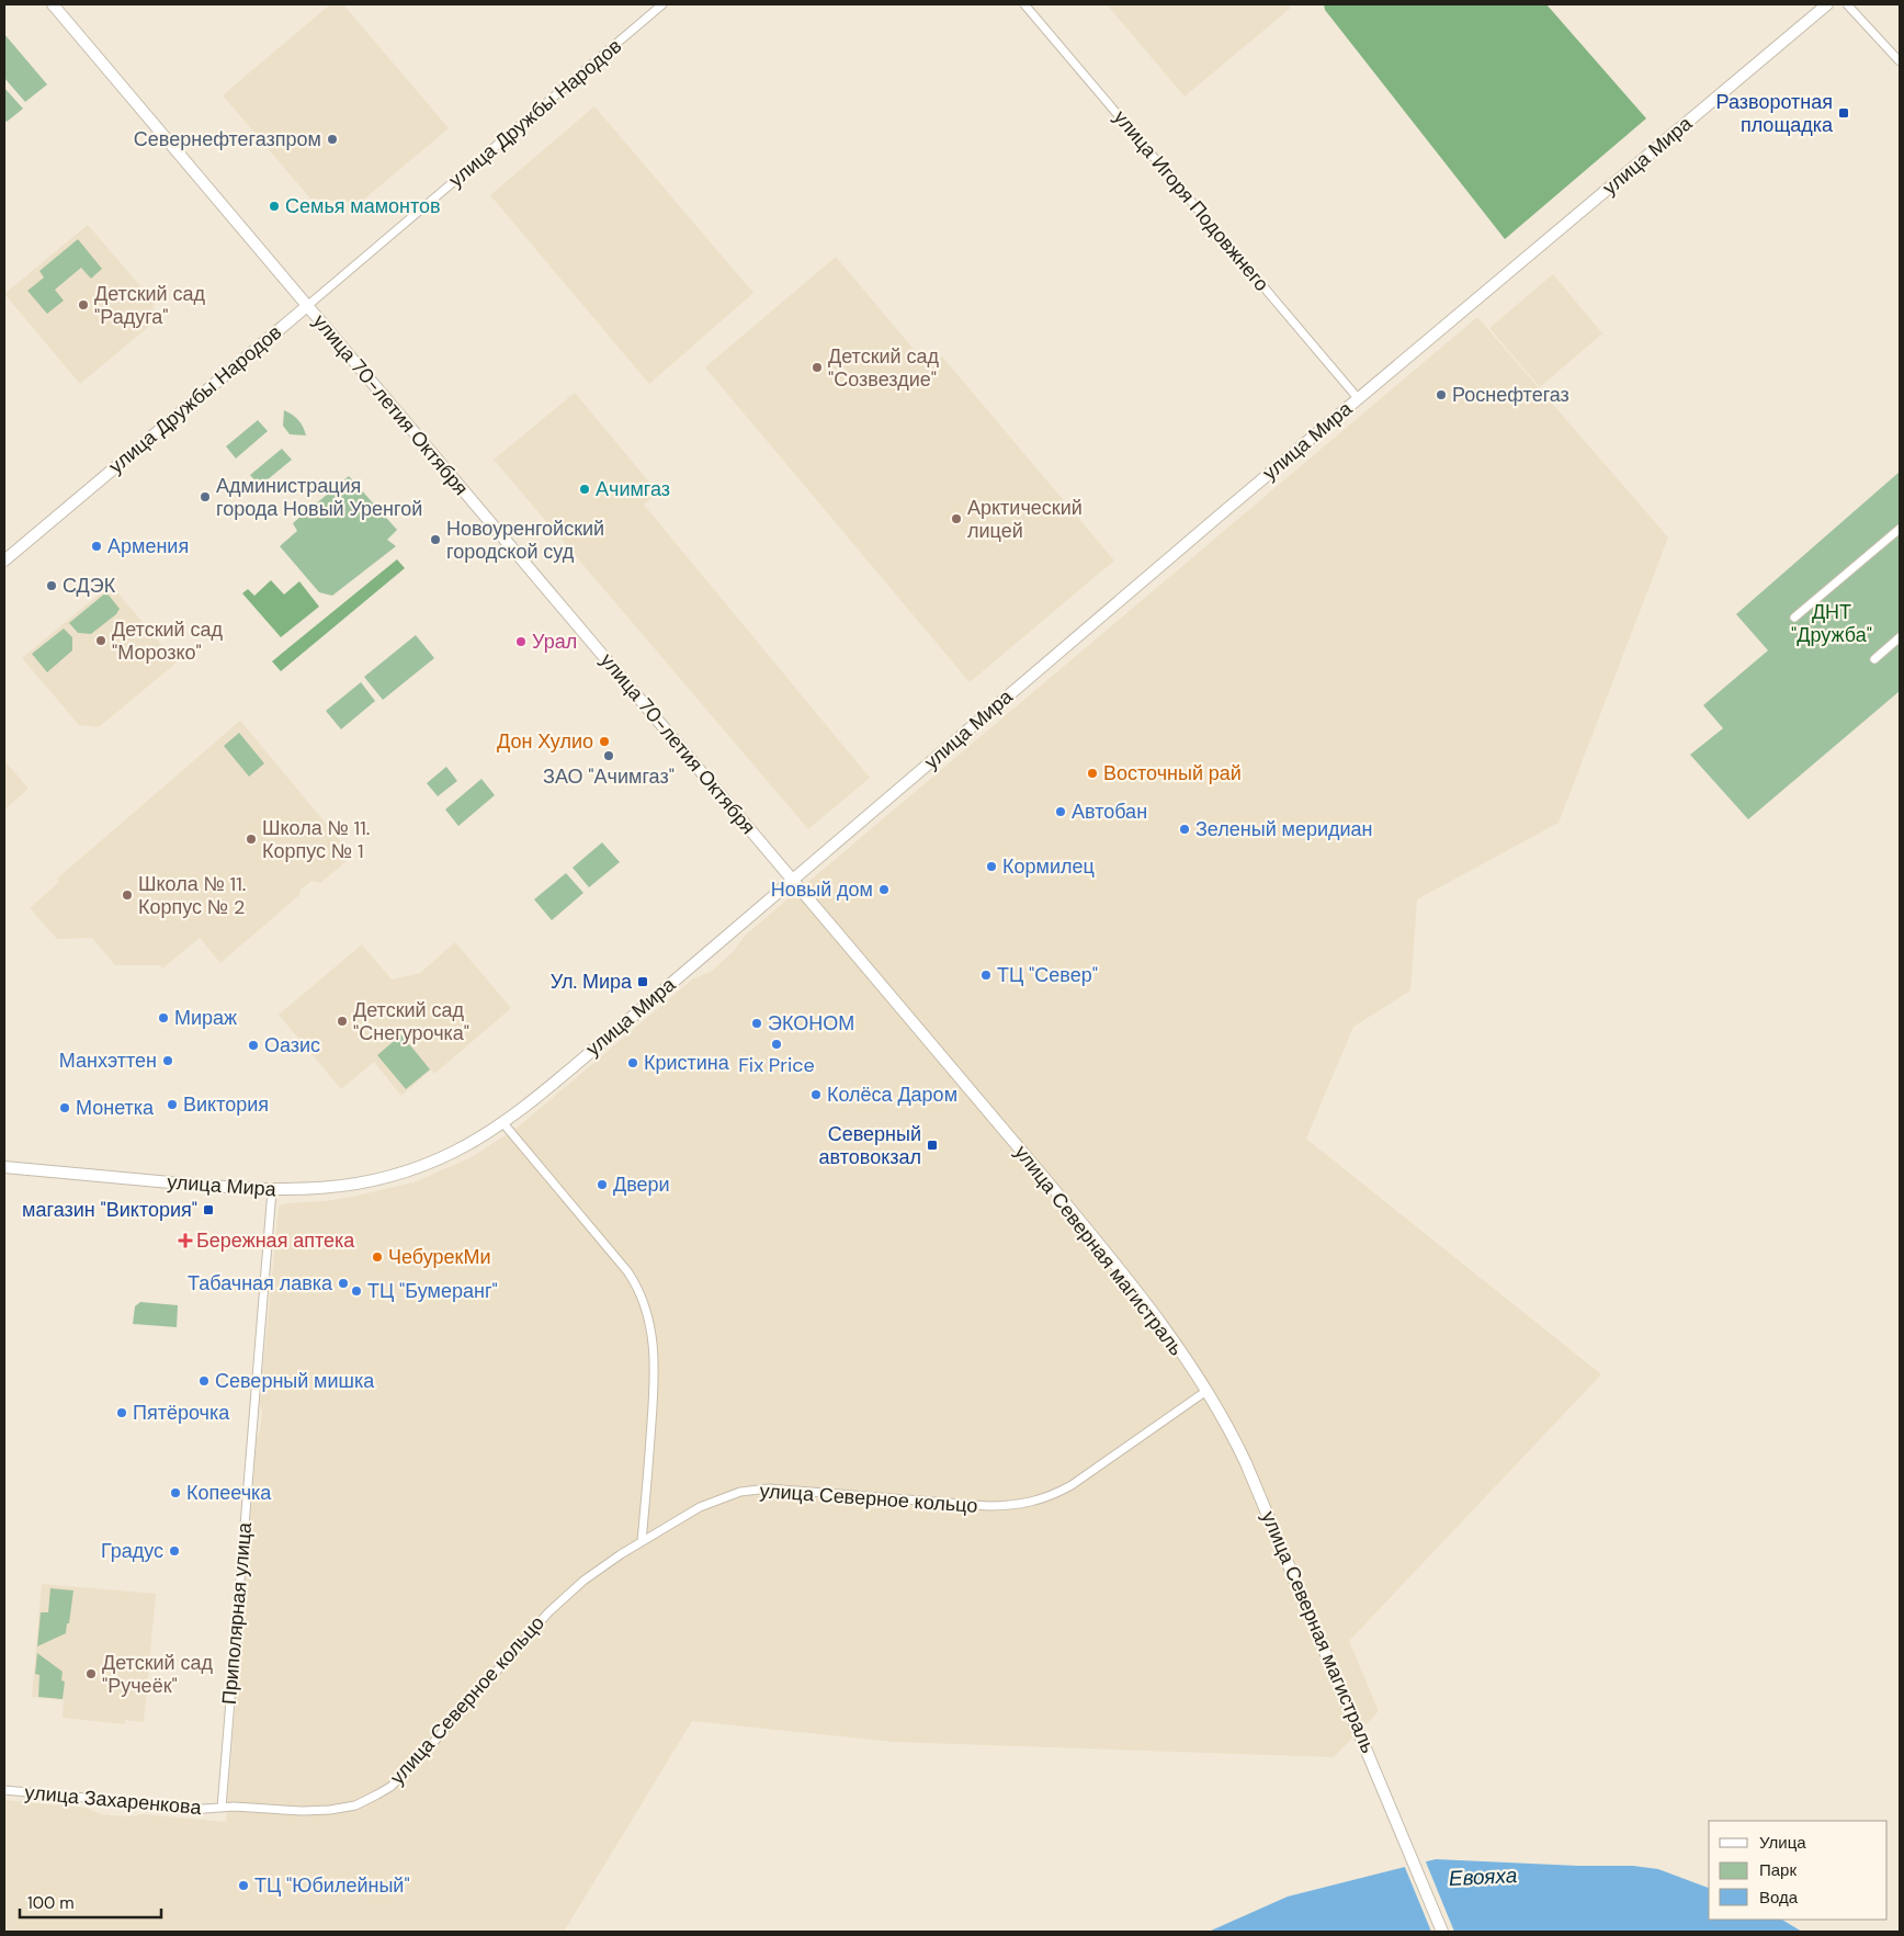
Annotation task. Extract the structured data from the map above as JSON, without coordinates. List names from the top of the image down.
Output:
{
  "streets": {
    "street": [
      "улица Дружбы Народов",
      "улица Мира",
      "улица Игоря Подовжнего",
      "улица 70-летия Октября",
      "улица Северная магистраль",
      "улица Северное кольцо",
      "Приполярная улица",
      "улица Захаренкова"
    ]
  },
  "crossings": [
    ["улица Дружбы Народов", "улица 70-летия Октября"],
    ["улица Мира", "улица Игоря Подовжнего"],
    ["улица Мира", "улица 70-летия Октября"],
    ["улица Мира", "улица Северная магистраль"],
    ["улица Мира", "Приполярная улица"],
    ["улица 70-летия Октября", "улица Северная магистраль"],
    ["улица Северная магистраль", "улица Северное кольцо"],
    ["улица Северное кольцо", "Приполярная улица"],
    ["улица Северное кольцо", "улица Захаренкова"],
    ["Приполярная улица", "улица Захаренкова"]
  ],
  "water": ["Евояха"],
  "parks": ["ДНТ \"Дружба\""],
  "places": {
    "transit": [
      "Разворотная площадка",
      "Ул. Мира",
      "Северный автовокзал",
      "магазин \"Виктория\""
    ],
    "other": [
      "Севернефтегазпром",
      "Семья мамонтов",
      "Детский сад \"Радуга\"",
      "Детский сад \"Созвездие\"",
      "Роснефтегаз",
      "Ачимгаз",
      "Администрация города Новый Уренгой",
      "Арктический лицей",
      "Новоуренгойский городской суд",
      "Армения",
      "СДЭК",
      "Детский сад \"Морозко\"",
      "Урал",
      "Дон Хулио",
      "ЗАО \"Ачимгаз\"",
      "Восточный рай",
      "Автобан",
      "Зеленый меридиан",
      "Школа № 11. Корпус № 1",
      "Кормилец",
      "Новый дом",
      "Школа № 11. Корпус № 2",
      "ТЦ \"Север\"",
      "Мираж",
      "Детский сад \"Снегурочка\"",
      "ЭКОНОМ",
      "Fix Price",
      "Оазис",
      "Манхэттен",
      "Кристина",
      "Колёса Даром",
      "Виктория",
      "Монетка",
      "Двери",
      "ЧебурекМи",
      "Табачная лавка",
      "ТЦ \"Бумеранг\"",
      "Северный мишка",
      "Пятёрочка",
      "Копеечка",
      "Градус",
      "Детский сад \"Ручеёк\"",
      "ТЦ \"Юбилейный\""
    ],
    "health": ["Бережная аптека"]
  },
  "legend": ["Улица", "Парк", "Вода"],
  "scale_bar": "100 m"
}
